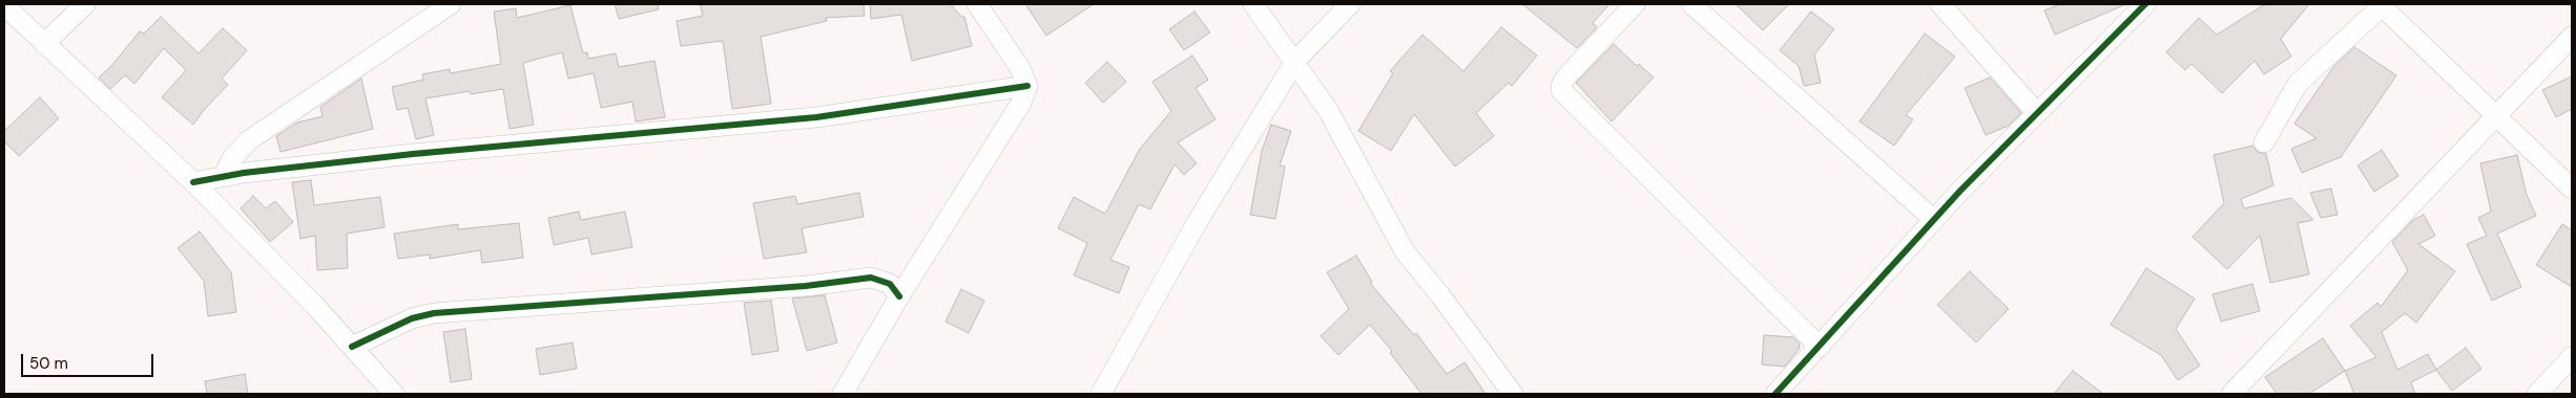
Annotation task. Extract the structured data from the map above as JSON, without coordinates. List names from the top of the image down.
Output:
{
  "scale_bar": "50 m"
}
